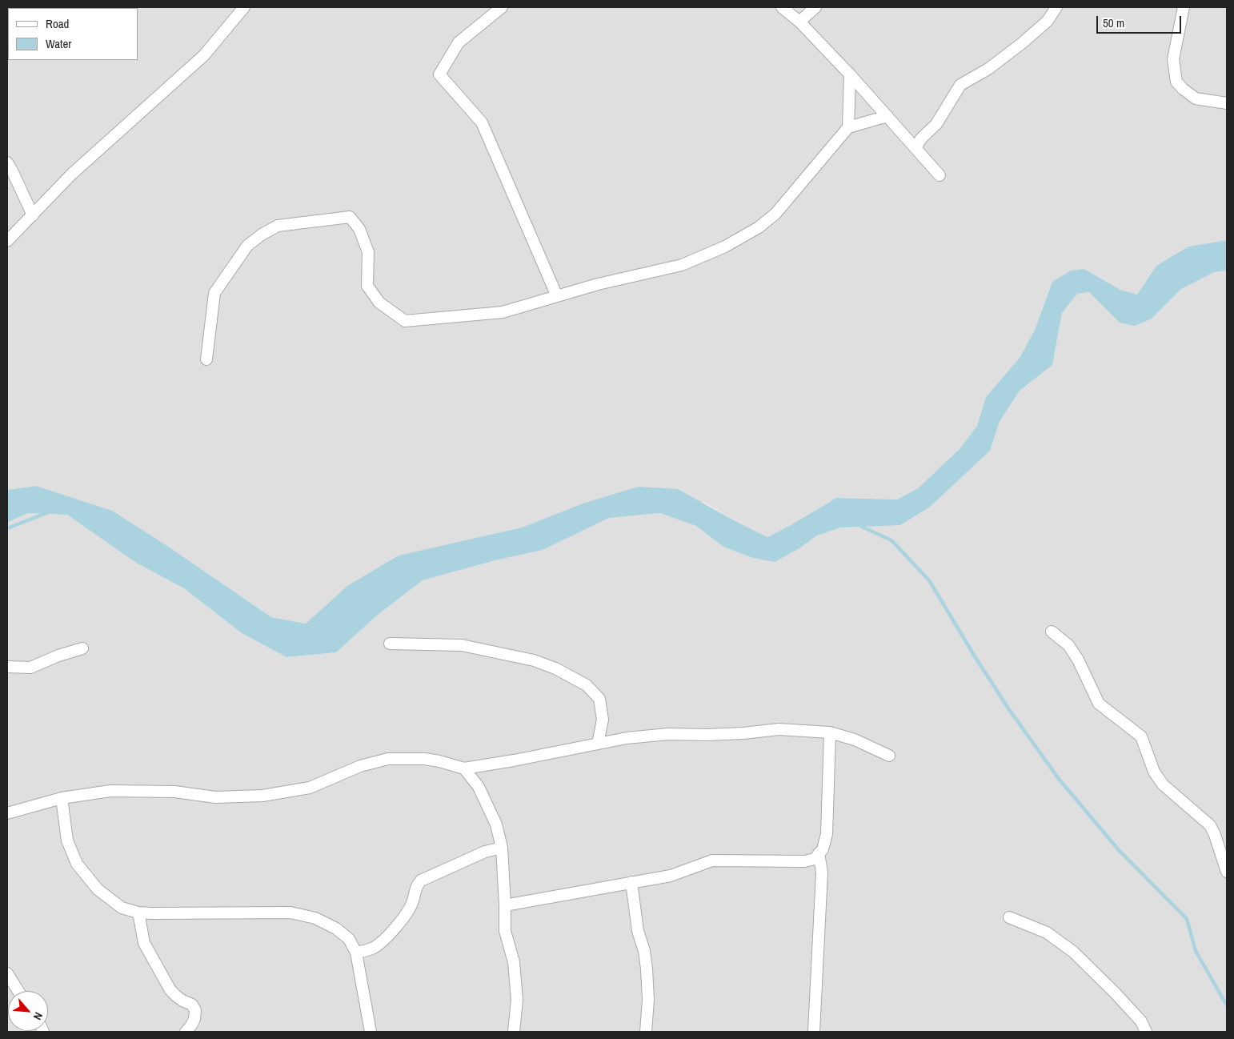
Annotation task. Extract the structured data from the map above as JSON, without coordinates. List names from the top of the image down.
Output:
{
  "legend": ["Road", "Water"],
  "scale_bar": "50 m",
  "north": "bottom right"
}
